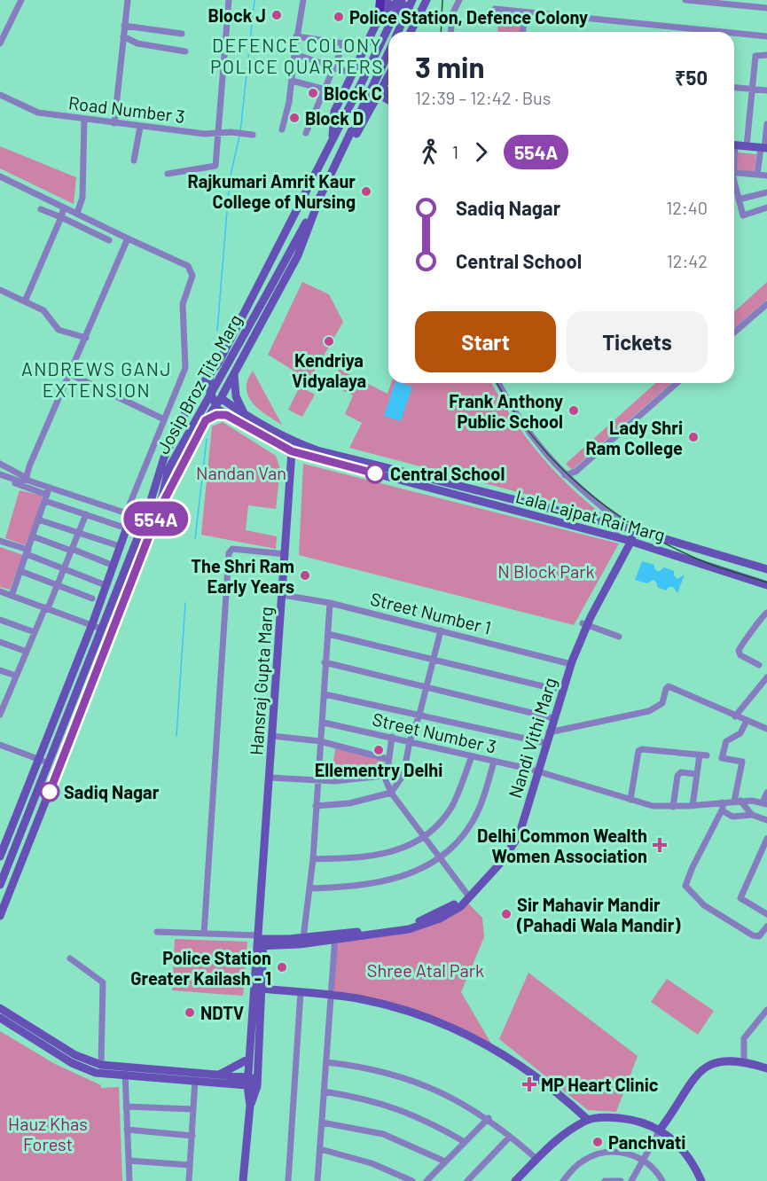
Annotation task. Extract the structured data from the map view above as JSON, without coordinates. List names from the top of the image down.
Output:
{
  "streets": {
    "main road": [
      "Josip Broz Tito Marg",
      "Lala Lajpat Rai Marg",
      "Hansraj Gupta Marg",
      "Nandi Vithi Marg"
    ],
    "street": ["Road Number 3", "Street Number 1", "Street Number 3"]
  },
  "crossings": [
    ["Lala Lajpat Rai Marg", "Hansraj Gupta Marg"],
    ["Lala Lajpat Rai Marg", "Nandi Vithi Marg"],
    ["Street Number 1", "Hansraj Gupta Marg"],
    ["Street Number 1", "Nandi Vithi Marg"],
    ["Hansraj Gupta Marg", "Nandi Vithi Marg"],
    ["Street Number 3", "Nandi Vithi Marg"]
  ],
  "districts": ["DEFENCE COLONY POLICE QUARTERS", "ANDREWS GANJ EXTENSION"],
  "parks": [
    "Nandan Van",
    "N Block Park",
    "Shree Atal Park",
    "Hauz Khas Forest"
  ],
  "places": {
    "other": [
      "Block J",
      "Police Station, Defence Colony",
      "Block C",
      "Block D",
      "Rajkumari Amrit Kaur College of Nursing",
      "Kendriya Vidyalaya",
      "Frank Anthony Public School",
      "Lady Shri Ram College",
      "Central School",
      "The Shri Ram Early Years",
      "Ellementry Delhi",
      "Sadiq Nagar",
      "Sir Mahavir Mandir (Pahadi Wala Mandir)",
      "Police Station Greater Kailash - 1",
      "NDTV",
      "Panchvati"
    ],
    "health": ["Delhi Common Wealth Women Association", "MP Heart Clinic"]
  },
  "lines": ["bus line 554A"],
  "page": {
    "on_map": "554A",
    "heading": ["3 min", "12:39 – 12:42 · Bus", "₹50"],
    "legs": ["1", "554A"],
    "list": [
      {
        "name": "Sadiq Nagar",
        "value": "12:40"
      },
      {
        "name": "Central School",
        "value": "12:42"
      }
    ],
    "buttons": ["Start", "Tickets"]
  }
}
